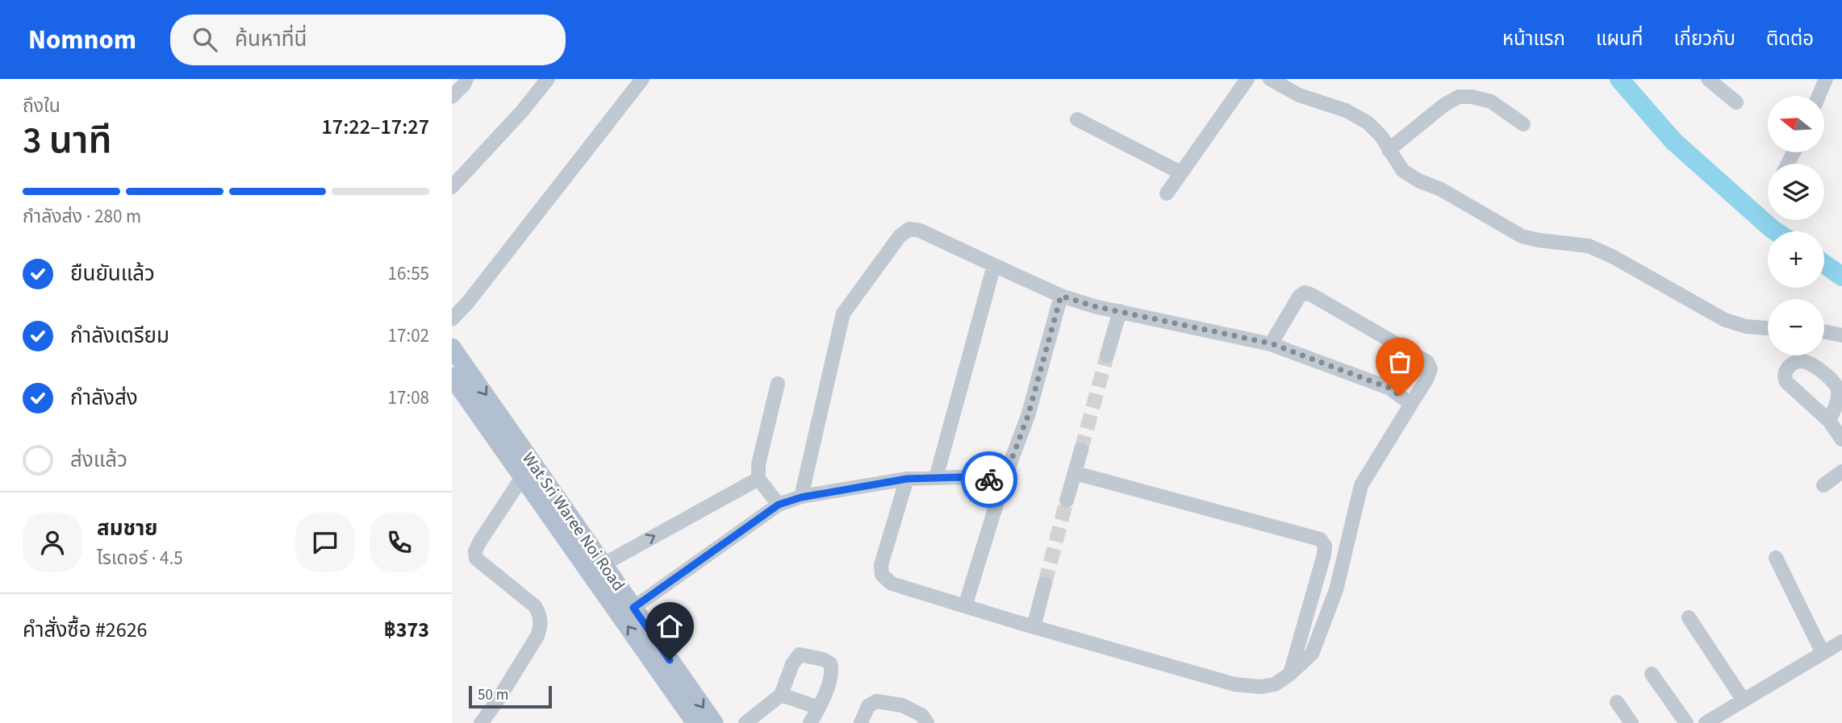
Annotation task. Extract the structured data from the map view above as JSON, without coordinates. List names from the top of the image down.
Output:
{
  "streets": {
    "main road": ["Wat Sri Waree Noi Road"]
  },
  "scale_bar": "50 m",
  "north": "left",
  "page": {
    "header": "Nomnom",
    "search": "ค้นหาที่นี่",
    "nav": [
      "หน้าแรก",
      "แผนที่",
      "เกี่ยวกับ",
      "ติดต่อ"
    ],
    "heading": ["3 นาที", "ถึงใน", "17:22–17:27"],
    "panel": [
      "สมชาย",
      "ไรเดอร์ · 4.5",
      "คำสั่งซื้อ #2626",
      "฿373"
    ],
    "map_buttons": ["+", "−"],
    "bar": "กำลังส่ง · 280 m",
    "list": [
      ["ยืนยันแล้ว", "16:55"],
      ["กำลังเตรียม", "17:02"],
      ["กำลังส่ง", "17:08"],
      "ส่งแล้ว"
    ],
    "scale": "50 m"
  }
}
